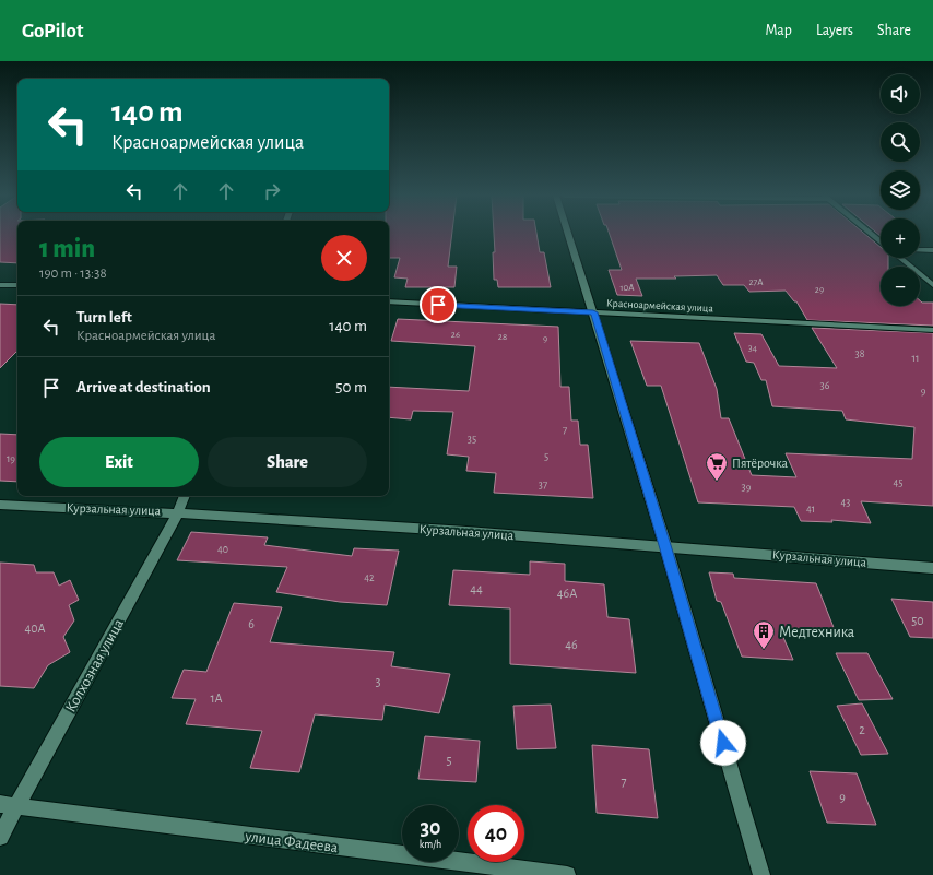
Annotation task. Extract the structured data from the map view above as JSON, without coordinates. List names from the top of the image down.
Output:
{
  "streets": {
    "street": [
      "Красноармейская улица",
      "Курзальная улица",
      "Колхозная улица",
      "улица Фадеева"
    ]
  },
  "crossings": [
    ["Курзальная улица", "Колхозная улица"],
    ["Колхозная улица", "улица Фадеева"]
  ],
  "places": {
    "supermarket": ["Пятёрочка"],
    "building": ["Медтехника"]
  },
  "house_numbers": [
    "27А",
    "10А",
    "29",
    "26",
    "28",
    "9",
    "34",
    "38",
    "11",
    "36",
    "9",
    "7",
    "35",
    "5",
    "19",
    "45",
    "37",
    "39",
    "43",
    "41",
    "40",
    "42",
    "44",
    "46А",
    "50",
    "6",
    "40А",
    "46",
    "3",
    "1А",
    "2",
    "5",
    "7",
    "9"
  ],
  "page": {
    "header": "GoPilot",
    "nav": ["Map", "Layers", "Share"],
    "map_buttons": ["+", "−"],
    "turn": ["140 m", "Красноармейская улица"],
    "heading": ["1 min", "190 m · 13:38"],
    "list": [
      {
        "name": "Turn left",
        "note": "Красноармейская улица",
        "value": "140 m"
      },
      {
        "name": "Arrive at destination",
        "value": "50 m"
      }
    ],
    "buttons": ["Exit", "Share"],
    "speed": "30 km/h",
    "limit": "40"
  }
}
